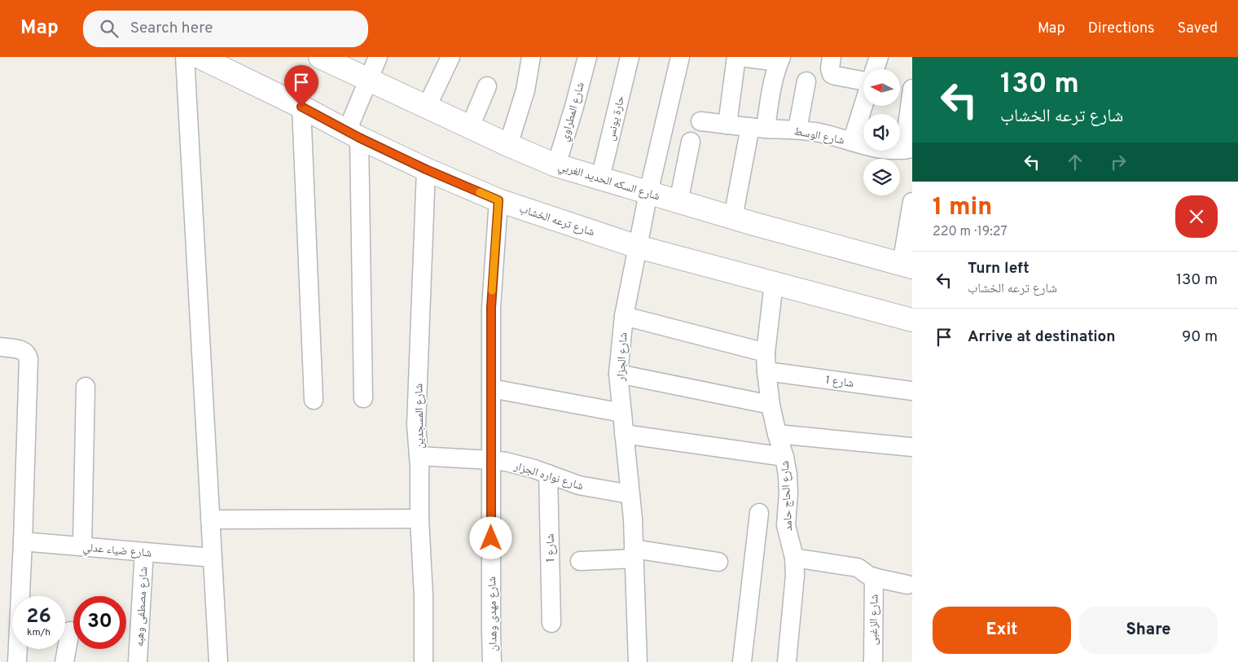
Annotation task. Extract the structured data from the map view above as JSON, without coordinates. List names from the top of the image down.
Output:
{
  "streets": {
    "street": [
      "شارع المطراوي",
      "حارة يونس",
      "شارع الوسط",
      "شارع السكه الحديد الغربي",
      "شارع ترعه الخشاب",
      "شارع الجزار",
      "شارع 1",
      "شارع المسجدين",
      "شارع نواره الجزار",
      "شارع الحاج حامد",
      "شارع ضياء عدلي",
      "شارع مصطفى وهبه",
      "شارع مهدى وهدان",
      "شارع الزغبى"
    ]
  },
  "crossings": [
    ["شارع المطراوي", "شارع السكه الحديد الغربي"],
    ["حارة يونس", "شارع السكه الحديد الغربي"],
    ["شارع السكه الحديد الغربي", "شارع الجزار"],
    ["شارع ترعه الخشاب", "شارع الجزار"],
    ["شارع ترعه الخشاب", "شارع المسجدين"],
    ["شارع ترعه الخشاب", "شارع الحاج حامد"],
    ["شارع ترعه الخشاب", "شارع مهدى وهدان"],
    ["شارع الجزار", "شارع نواره الجزار"],
    ["شارع 1", "شارع نواره الجزار"],
    ["شارع 1", "شارع الحاج حامد"],
    ["شارع المسجدين", "شارع نواره الجزار"],
    ["شارع نواره الجزار", "شارع مهدى وهدان"],
    ["شارع ضياء عدلي", "شارع مصطفى وهبه"]
  ],
  "north": "left",
  "page": {
    "header": "Map",
    "search": "Search here",
    "nav": ["Map", "Directions", "Saved"],
    "turn": ["130 m", "شارع ترعه الخشاب"],
    "heading": ["1 min", "220 m · 19:27"],
    "list": [
      {
        "name": "Turn left",
        "note": "شارع ترعه الخشاب",
        "value": "130 m"
      },
      {
        "name": "Arrive at destination",
        "value": "90 m"
      }
    ],
    "speed": "26 km/h",
    "limit": "30",
    "buttons": ["Exit", "Share"]
  }
}
